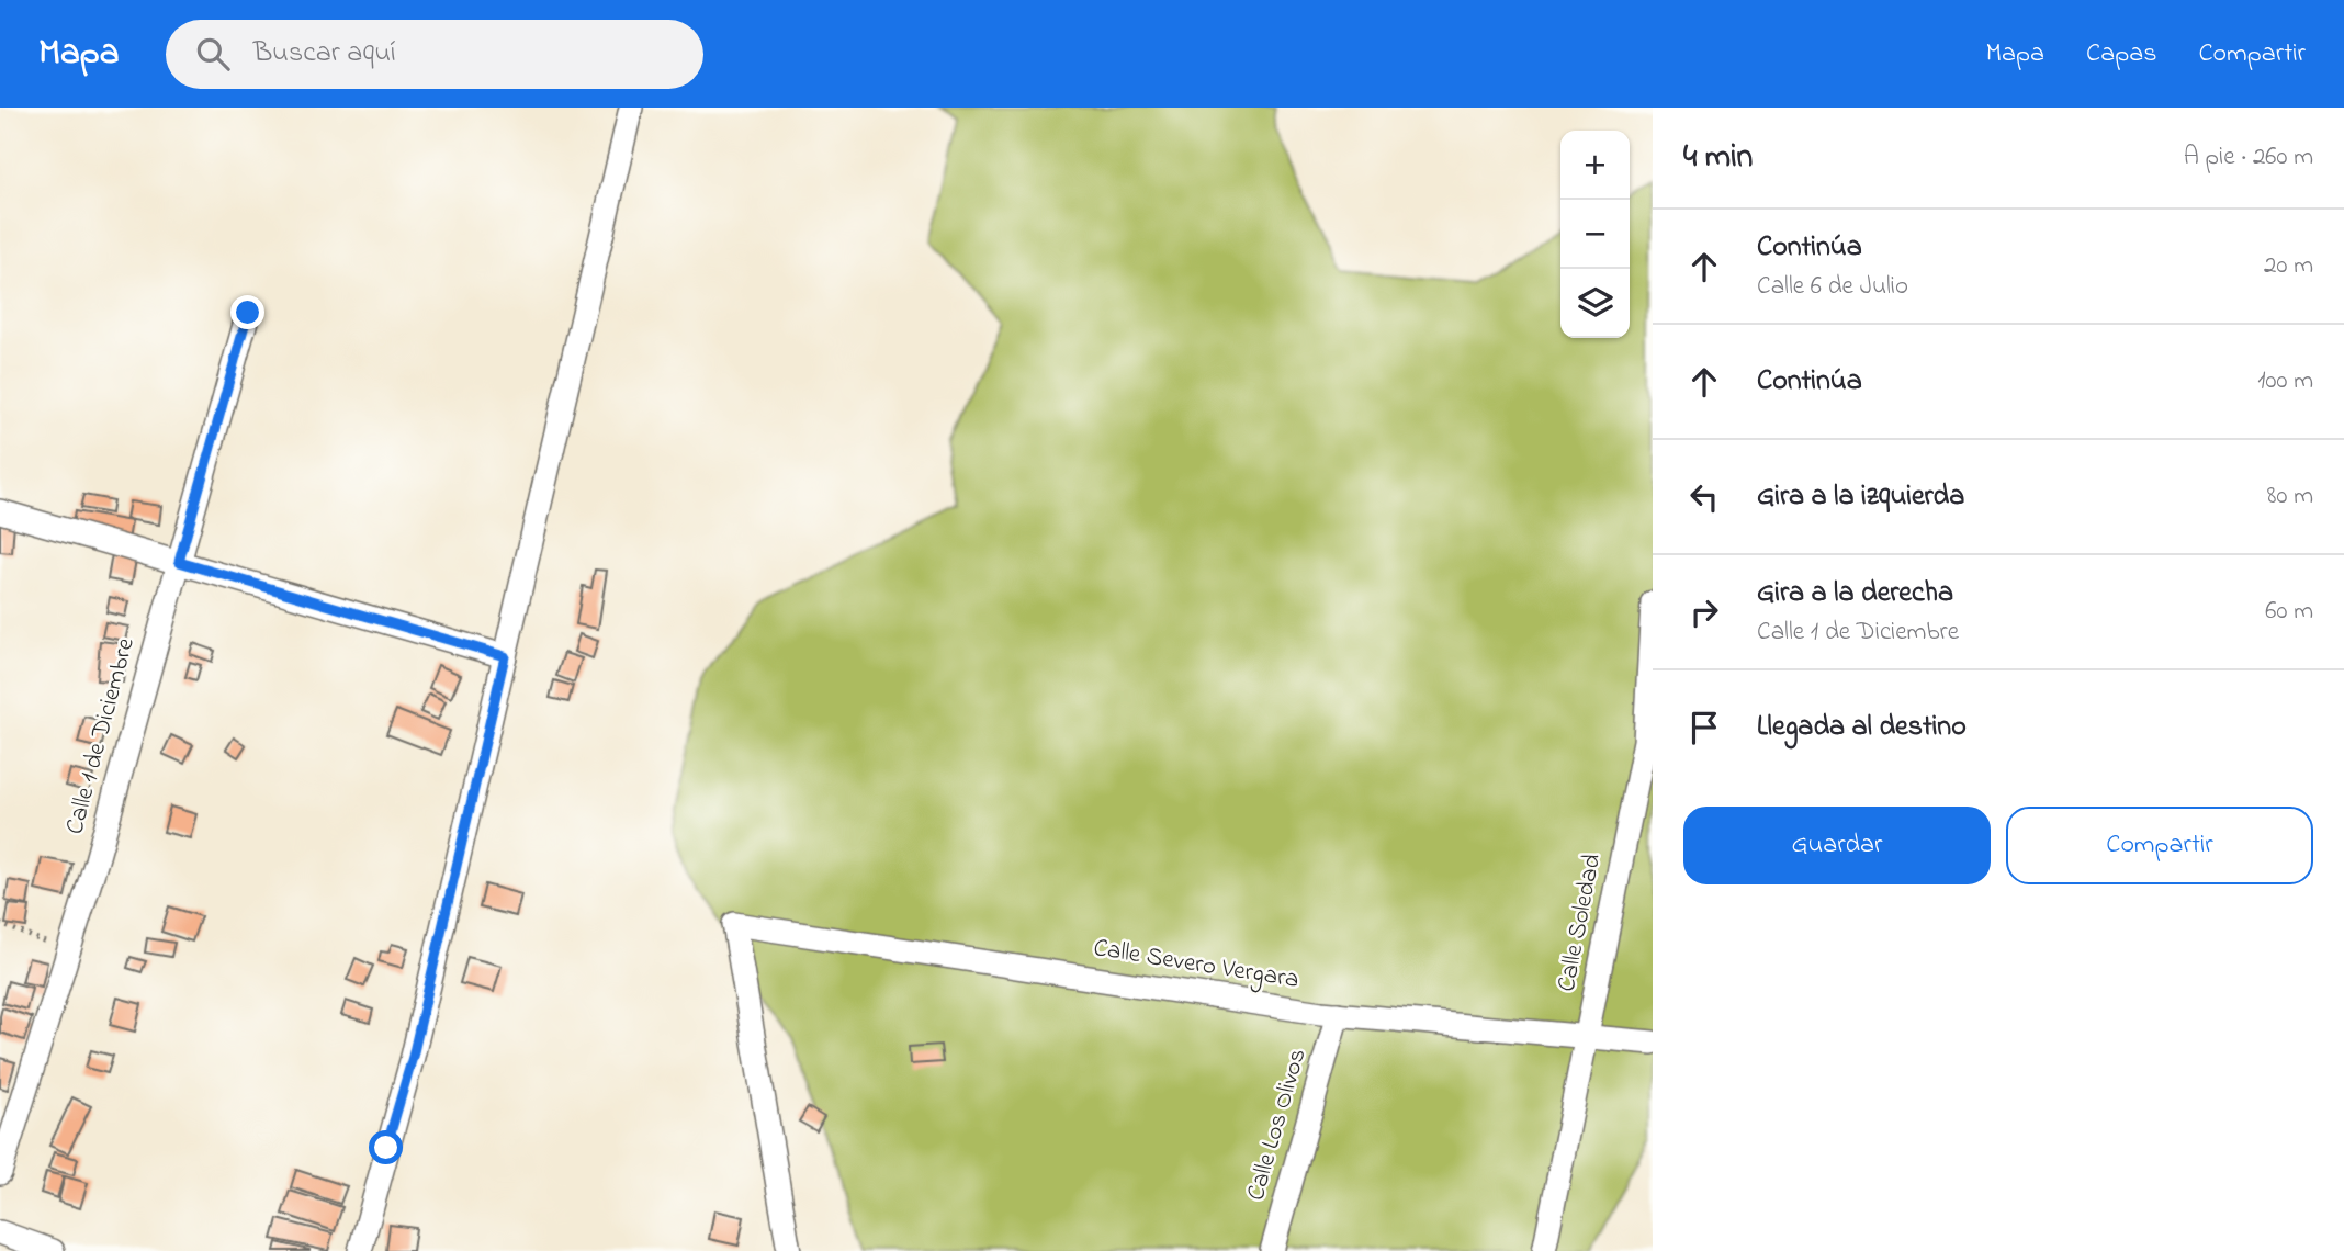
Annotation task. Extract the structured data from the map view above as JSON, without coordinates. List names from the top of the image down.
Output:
{
  "streets": {
    "street": [
      "Calle 1 de Diciembre",
      "Calle Soledad",
      "Calle Severo Vergara",
      "Calle Los Olivos"
    ]
  },
  "crossings": [
    ["Calle Soledad", "Calle Severo Vergara"],
    ["Calle Severo Vergara", "Calle Los Olivos"]
  ],
  "page": {
    "header": "Mapa",
    "search": "Buscar aquí",
    "nav": ["Mapa", "Capas", "Compartir"],
    "heading": ["4 min", "A pie · 260 m"],
    "map_buttons": ["+", "−"],
    "list": [
      ["Continúa", "Calle 6 de Julio", "20 m"],
      ["Continúa", "100 m"],
      ["Gira a la izquierda", "80 m"],
      ["Gira a la derecha", "Calle 1 de Diciembre", "60 m"],
      "Llegada al destino"
    ],
    "buttons": ["Guardar", "Compartir"]
  }
}
